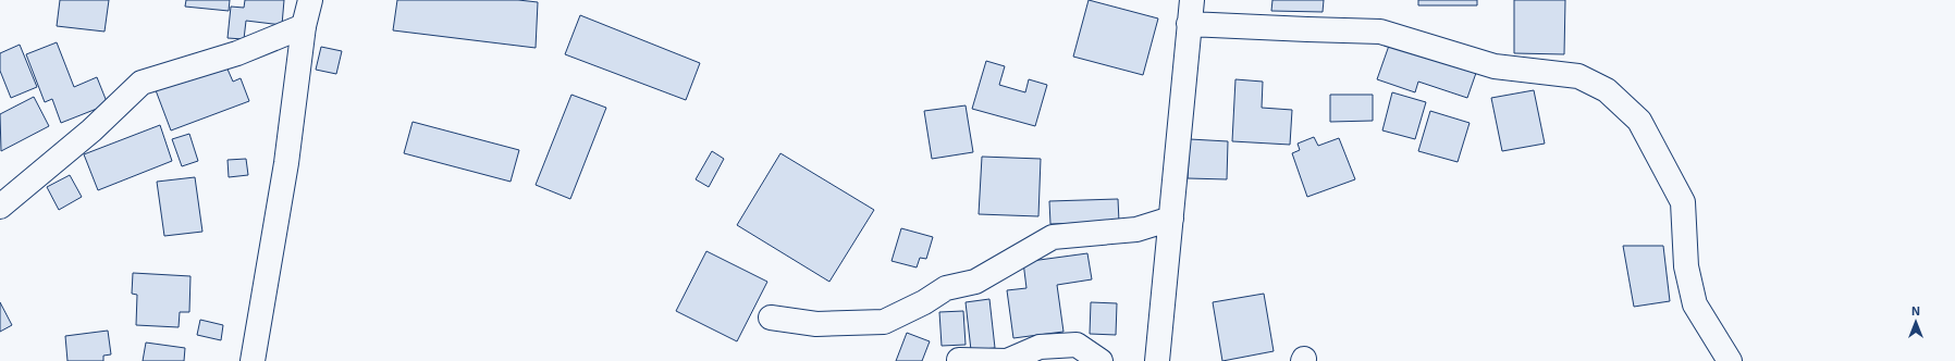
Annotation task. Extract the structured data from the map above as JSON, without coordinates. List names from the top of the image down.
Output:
{
  "north": "top"
}
